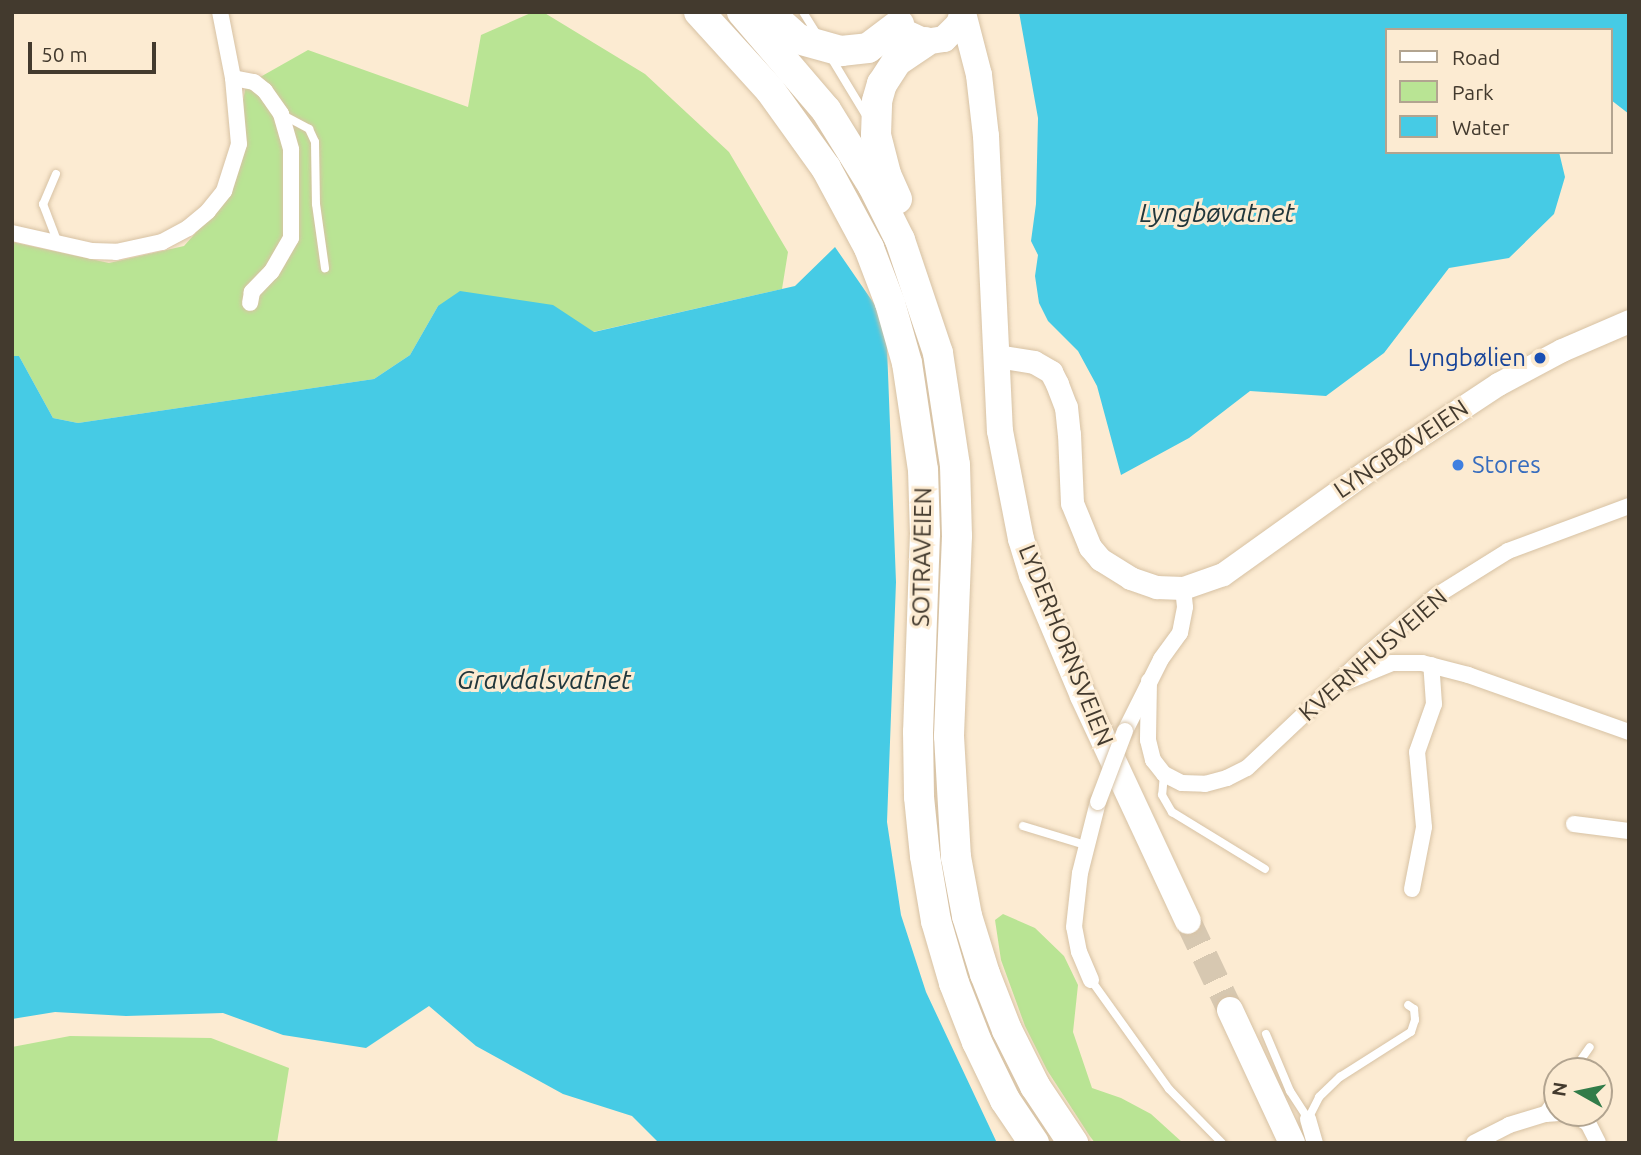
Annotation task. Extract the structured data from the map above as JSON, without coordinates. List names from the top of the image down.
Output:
{
  "streets": {
    "highway": ["SOTRAVEIEN"],
    "main road": ["LYDERHORNSVEIEN"],
    "street": ["LYNGBØVEIEN", "KVERNHUSVEIEN"]
  },
  "crossings": [
    ["LYNGBØVEIEN", "LYDERHORNSVEIEN"]
  ],
  "water": ["Lyngbøvatnet", "Gravdalsvatnet"],
  "places": ["Lyngbølien", "Stores"],
  "legend": ["Road", "Park", "Water"],
  "scale_bar": "50 m",
  "north": "left"
}
